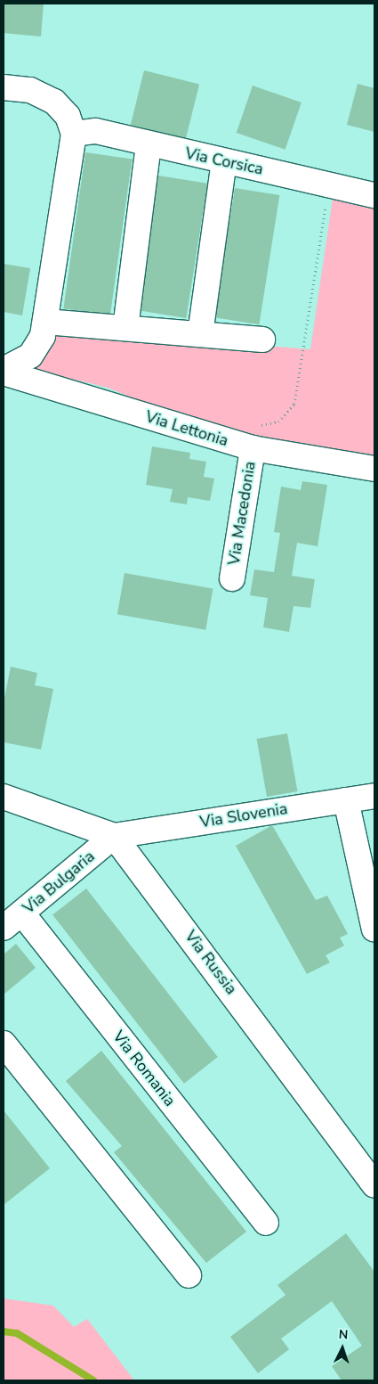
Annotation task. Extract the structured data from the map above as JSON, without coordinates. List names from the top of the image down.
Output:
{
  "streets": {
    "street": [
      "Via Corsica",
      "Via Lettonia",
      "Via Macedonia",
      "Via Slovenia",
      "Via Bulgaria",
      "Via Russia",
      "Via Romania"
    ]
  },
  "crossings": [
    ["Via Lettonia", "Via Macedonia"],
    ["Via Slovenia", "Via Bulgaria"],
    ["Via Slovenia", "Via Russia"],
    ["Via Bulgaria", "Via Russia"],
    ["Via Bulgaria", "Via Romania"]
  ],
  "north": "top"
}
